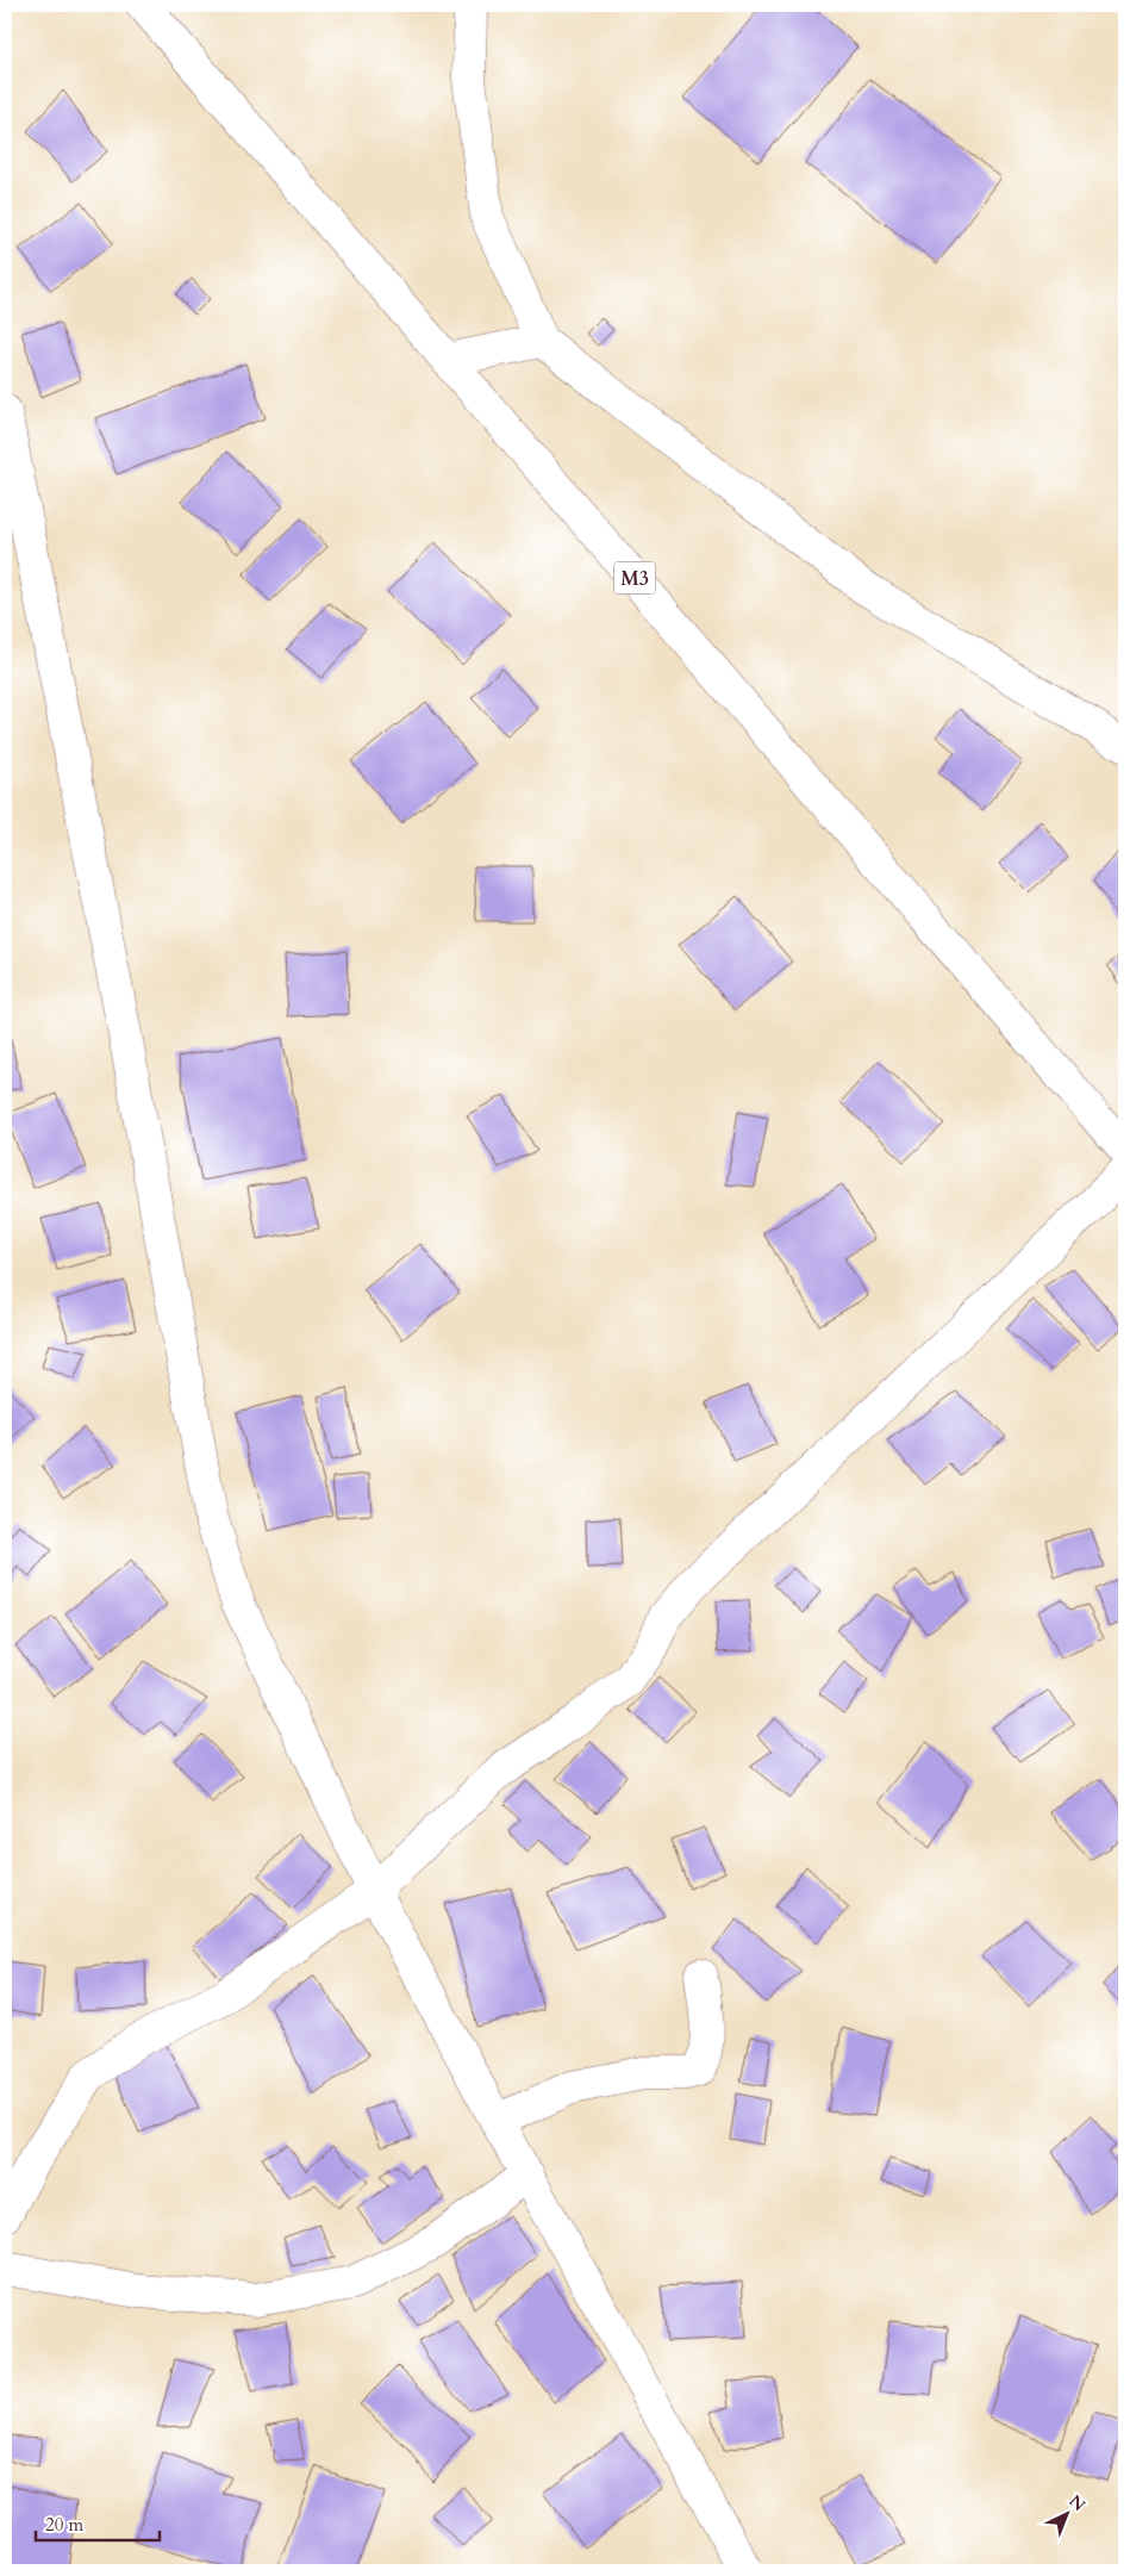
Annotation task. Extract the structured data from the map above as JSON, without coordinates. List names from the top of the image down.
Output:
{
  "streets": {
    "main road": ["M3"]
  },
  "scale_bar": "20 m",
  "north": "top right"
}
